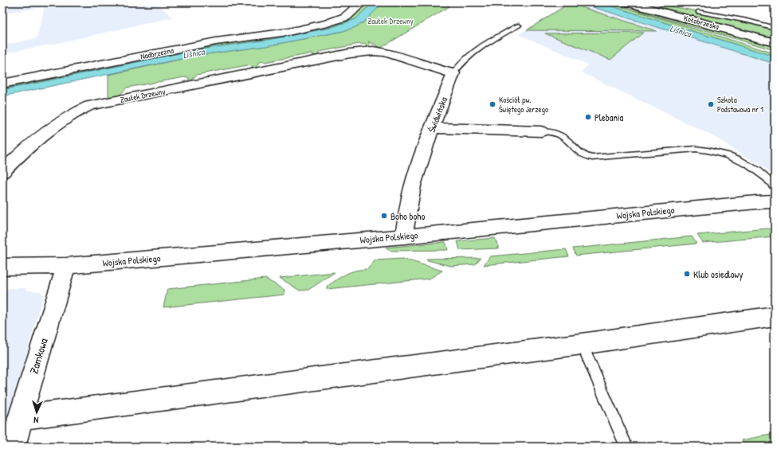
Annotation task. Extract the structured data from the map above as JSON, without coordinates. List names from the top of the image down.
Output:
{
  "streets": {
    "street": [
      "Kołobrzeska",
      "Nadbrzeżna",
      "Zaułek Drzewny",
      "Świdwińska",
      "Wojska Polskiego",
      "Zamkowa"
    ]
  },
  "crossings": [
    ["Zaułek Drzewny", "Świdwińska"],
    ["Świdwińska", "Wojska Polskiego"],
    ["Wojska Polskiego", "Zamkowa"]
  ],
  "water": ["Liśnica"],
  "parks": ["Zaułek Drzewny"],
  "places": [
    "Kościół pw. Świętego Jerzego",
    "Szkoła Podstawowa nr 1",
    "Plebania",
    "Boho boho",
    "Klub osiedlowy"
  ],
  "north": "bottom"
}
